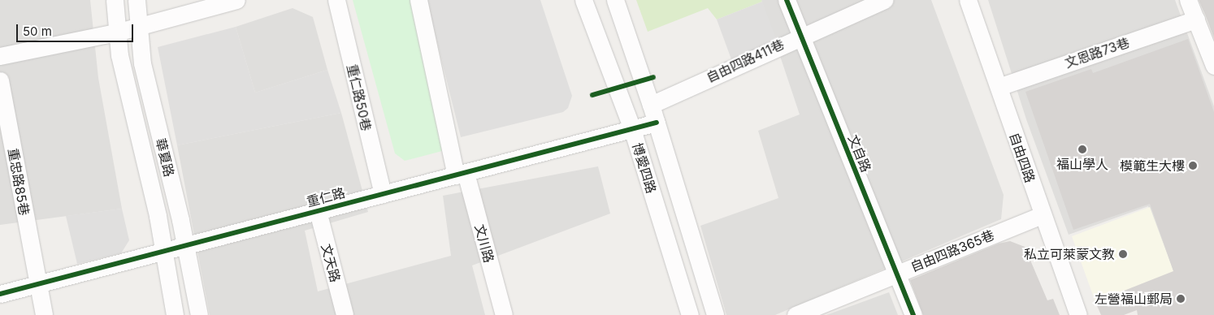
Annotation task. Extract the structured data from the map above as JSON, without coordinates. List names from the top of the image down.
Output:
{
  "streets": {
    "street": [
      "文恩路73巷",
      "自由四路411巷",
      "重仁路50巷",
      "文自路",
      "華夏路",
      "自由四路",
      "博愛四路",
      "重忠路85巷",
      "重仁路",
      "文川路",
      "自由四路365巷",
      "文天路"
    ]
  },
  "crossings": [
    ["文恩路73巷", "自由四路"],
    ["自由四路411巷", "文自路"],
    ["自由四路411巷", "博愛四路"],
    ["重仁路50巷", "重仁路"],
    ["文自路", "自由四路365巷"],
    ["華夏路", "重仁路"],
    ["自由四路", "自由四路365巷"],
    ["博愛四路", "重仁路"],
    ["重忠路85巷", "重仁路"],
    ["重仁路", "文川路"],
    ["重仁路", "文天路"]
  ],
  "places": [
    "福山學人",
    "模範生大樓",
    "私立可萊蒙文教",
    "左營福山郵局"
  ],
  "scale_bar": "50 m"
}
